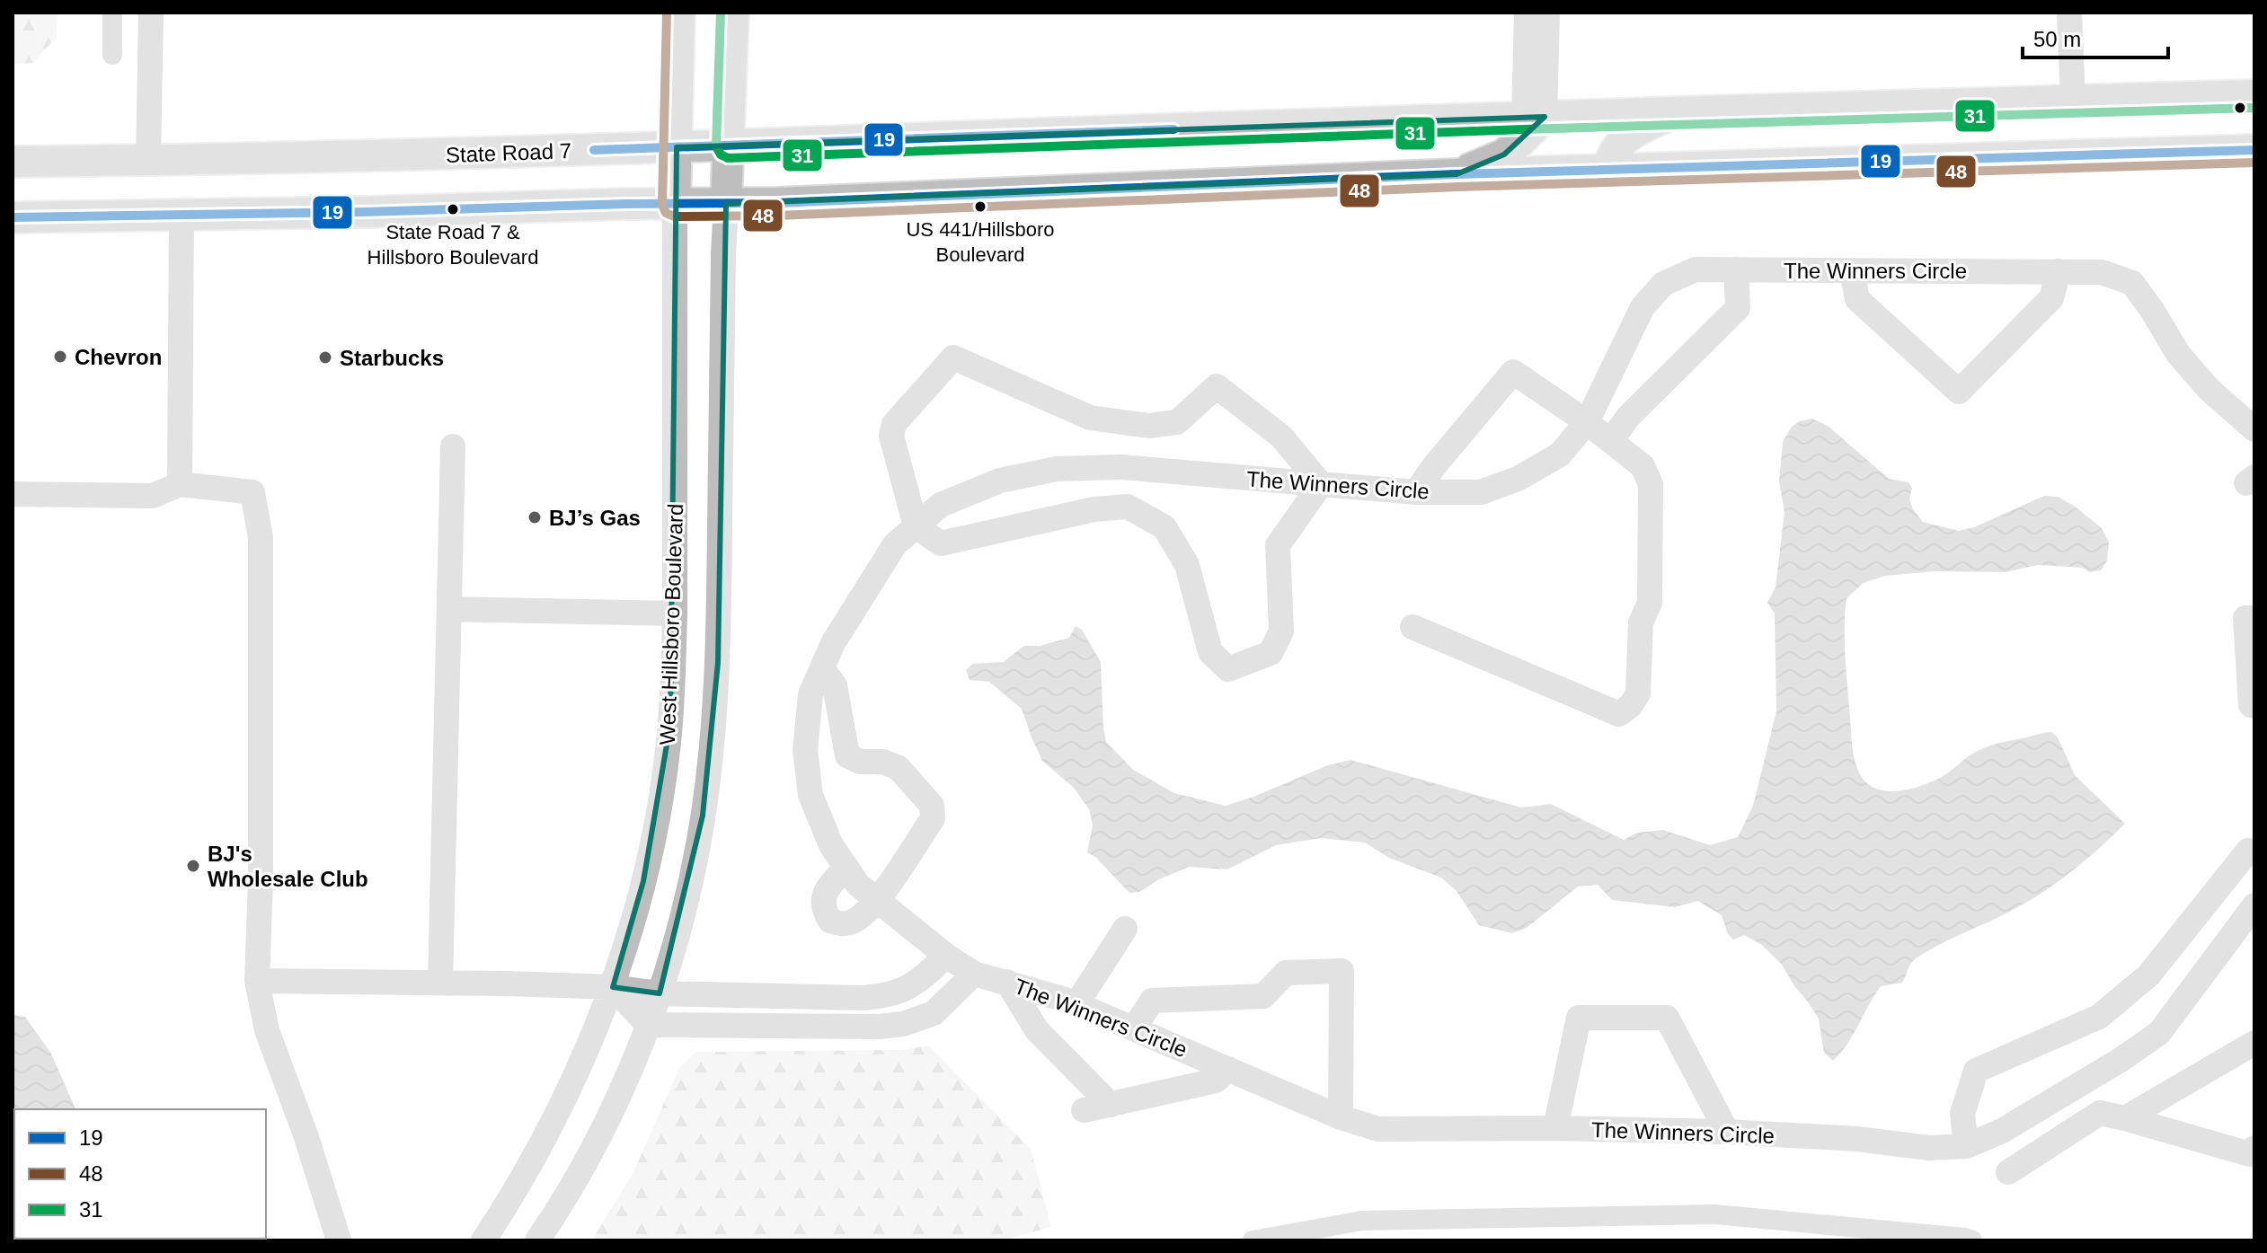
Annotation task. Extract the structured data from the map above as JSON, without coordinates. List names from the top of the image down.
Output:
{
  "streets": {
    "main road": ["State Road 7", "West Hillsboro Boulevard"],
    "street": ["The Winners Circle"]
  },
  "crossings": [
    ["State Road 7", "West Hillsboro Boulevard"]
  ],
  "places": [
    "US 441/Hillsboro Boulevard",
    "State Road 7 & Hillsboro Boulevard",
    "Chevron",
    "Starbucks",
    "BJ’s Gas",
    "BJ's Wholesale Club"
  ],
  "lines": ["transit line 48", "transit line 31", "transit line 19"],
  "legend": ["19", "48", "31"],
  "scale_bar": "50 m"
}
